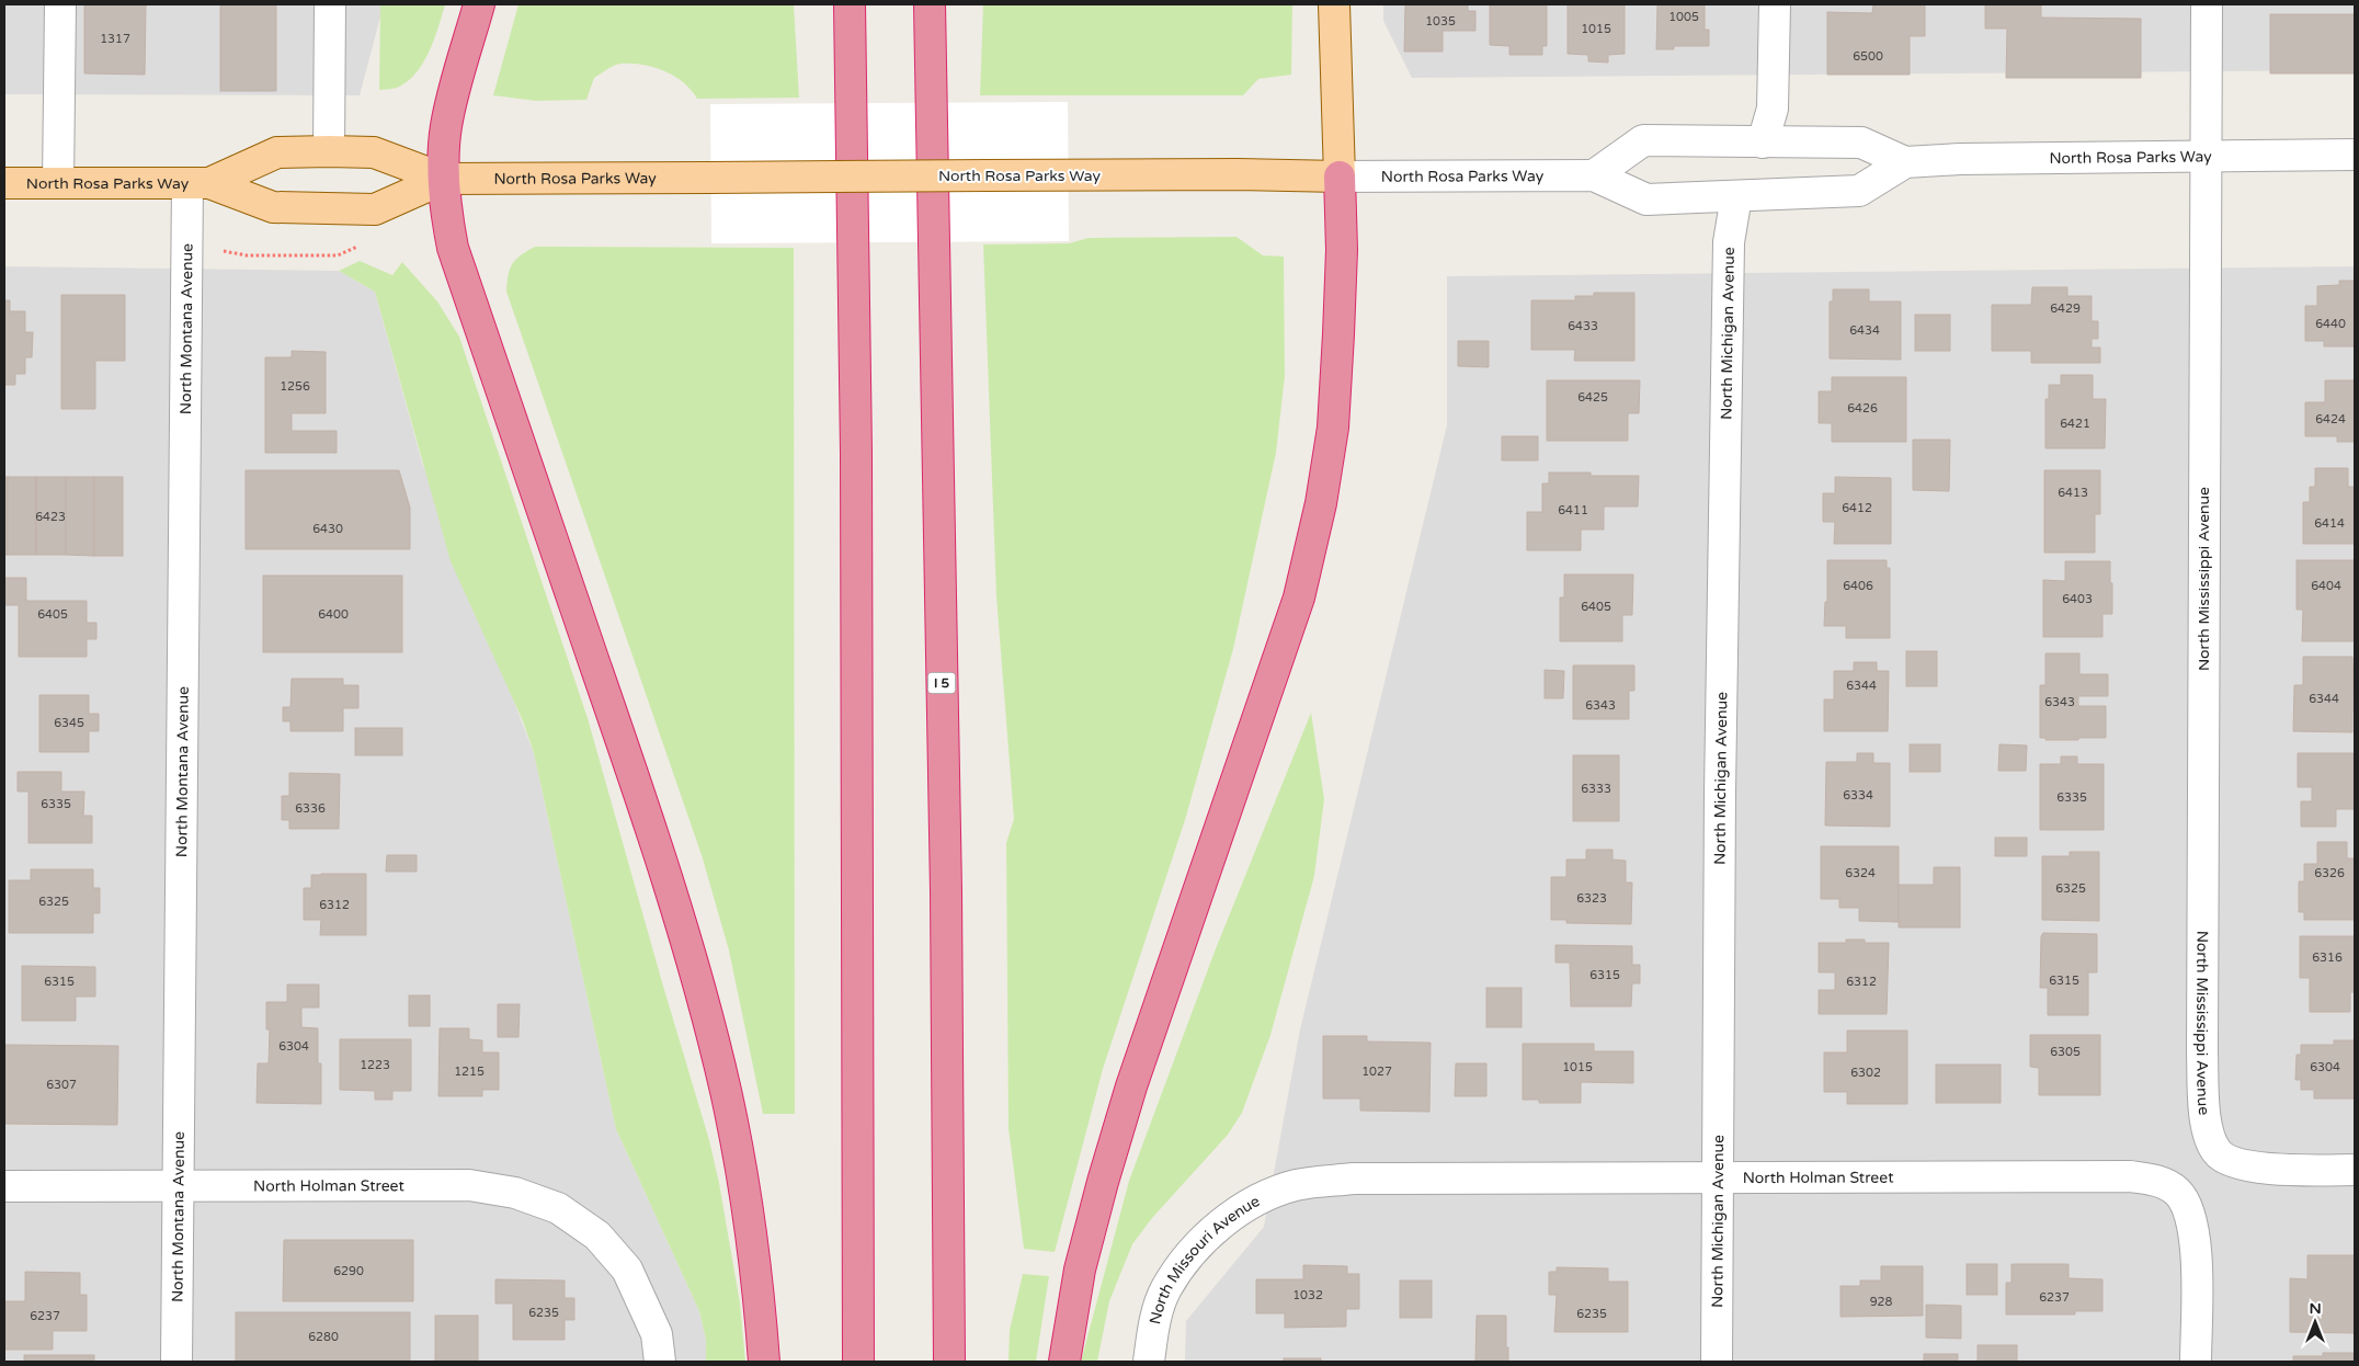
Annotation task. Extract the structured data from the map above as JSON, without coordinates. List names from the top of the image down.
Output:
{
  "streets": {
    "highway": ["I 5"],
    "main road": ["North Rosa Parks Way"],
    "street": [
      "North Montana Avenue",
      "North Michigan Avenue",
      "North Mississippi Avenue",
      "North Holman Street",
      "North Missouri Avenue"
    ]
  },
  "crossings": [
    ["North Rosa Parks Way", "North Montana Avenue"],
    ["North Rosa Parks Way", "North Michigan Avenue"],
    ["North Rosa Parks Way", "North Mississippi Avenue"],
    ["North Montana Avenue", "North Holman Street"],
    ["North Michigan Avenue", "North Holman Street"],
    ["North Holman Street", "North Missouri Avenue"]
  ],
  "house_numbers": [
    "1005",
    "1035",
    "1015",
    "1317",
    "6500",
    "6429",
    "6440",
    "6433",
    "6434",
    "1256",
    "6425",
    "6426",
    "6424",
    "6421",
    "6413",
    "6412",
    "6411",
    "6423",
    "6414",
    "6430",
    "6406",
    "6404",
    "6403",
    "6405",
    "6405",
    "6400",
    "6344",
    "6344",
    "6343",
    "6343",
    "6345",
    "6333",
    "6334",
    "6335",
    "6335",
    "6336",
    "6324",
    "6326",
    "6325",
    "6323",
    "6325",
    "6312",
    "6316",
    "6315",
    "6315",
    "6315",
    "6312",
    "6304",
    "6305",
    "1223",
    "1015",
    "6304",
    "1215",
    "1027",
    "6302",
    "6307",
    "6290",
    "1032",
    "6237",
    "928",
    "6235",
    "6235",
    "6237",
    "6280"
  ],
  "north": "top"
}
